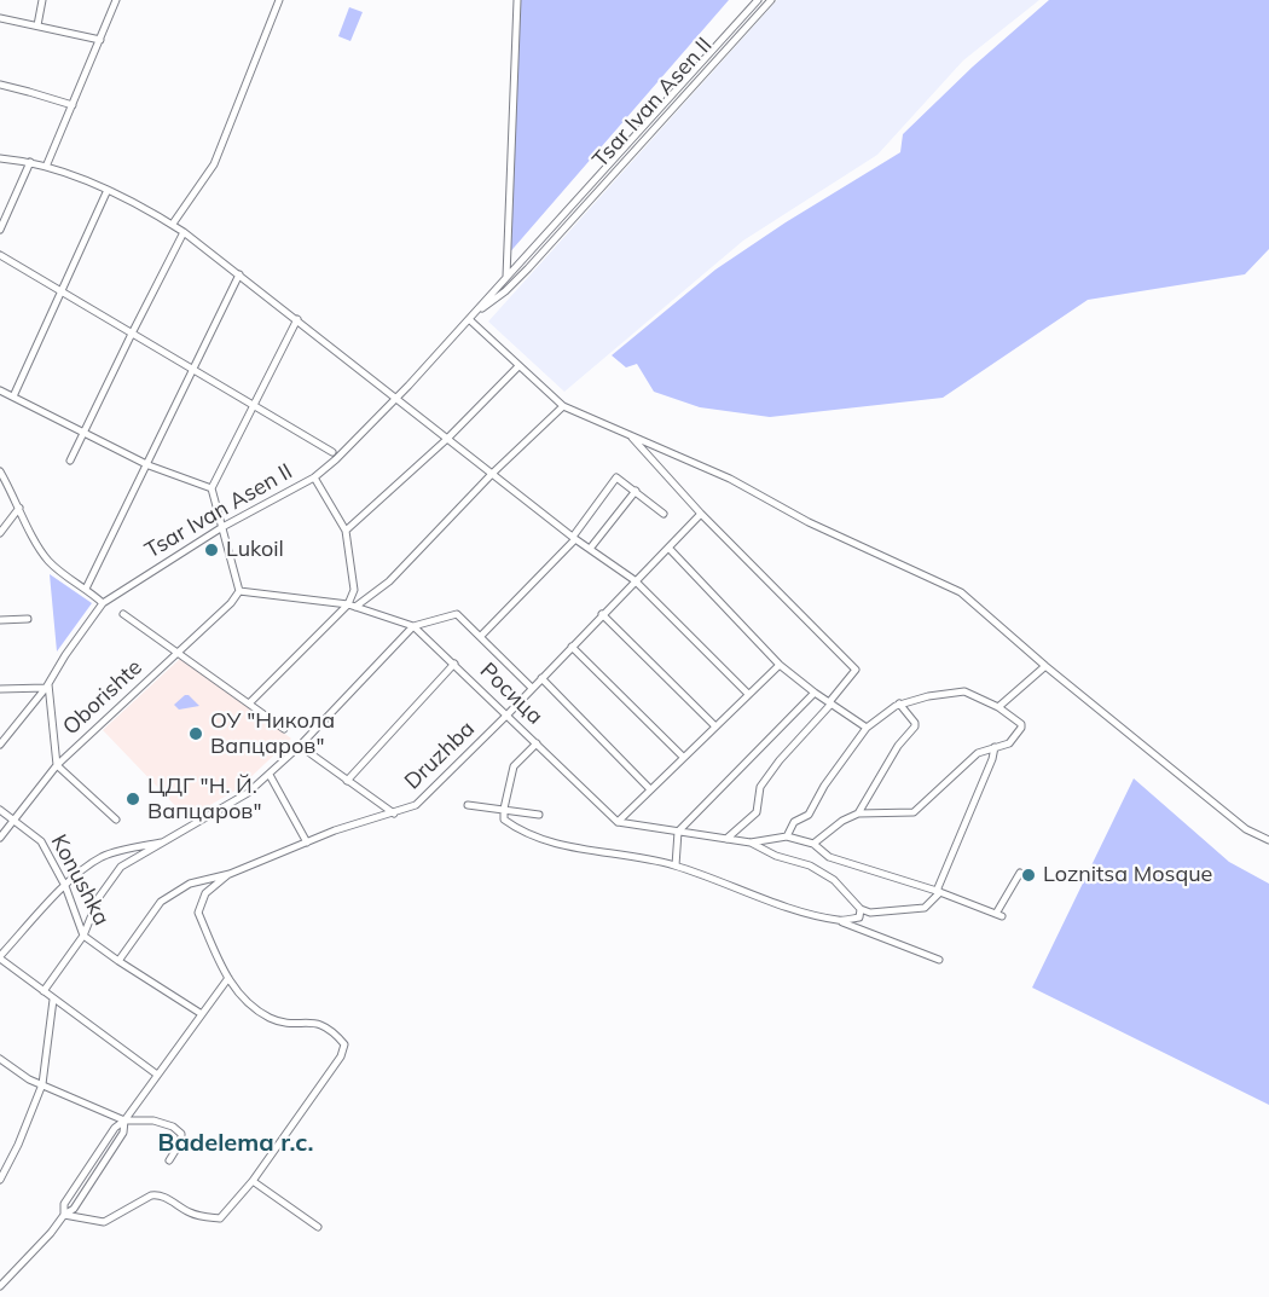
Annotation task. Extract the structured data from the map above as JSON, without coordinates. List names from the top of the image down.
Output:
{
  "streets": {
    "street": [
      "Tsar Ivan Asen II",
      "Росица",
      "Oborishte",
      "Druzhba",
      "Konushka"
    ]
  },
  "crossings": [
    ["Росица", "Oborishte"],
    ["Росица", "Druzhba"],
    ["Oborishte", "Konushka"],
    ["Druzhba", "Konushka"]
  ],
  "districts": ["Badelema r.c."],
  "places": [
    "Lukoil",
    "ОУ \"Никола Вапцаров\"",
    "ЦДГ \"Н. Й. Вапцаров\"",
    "Loznitsa Mosque"
  ]
}
